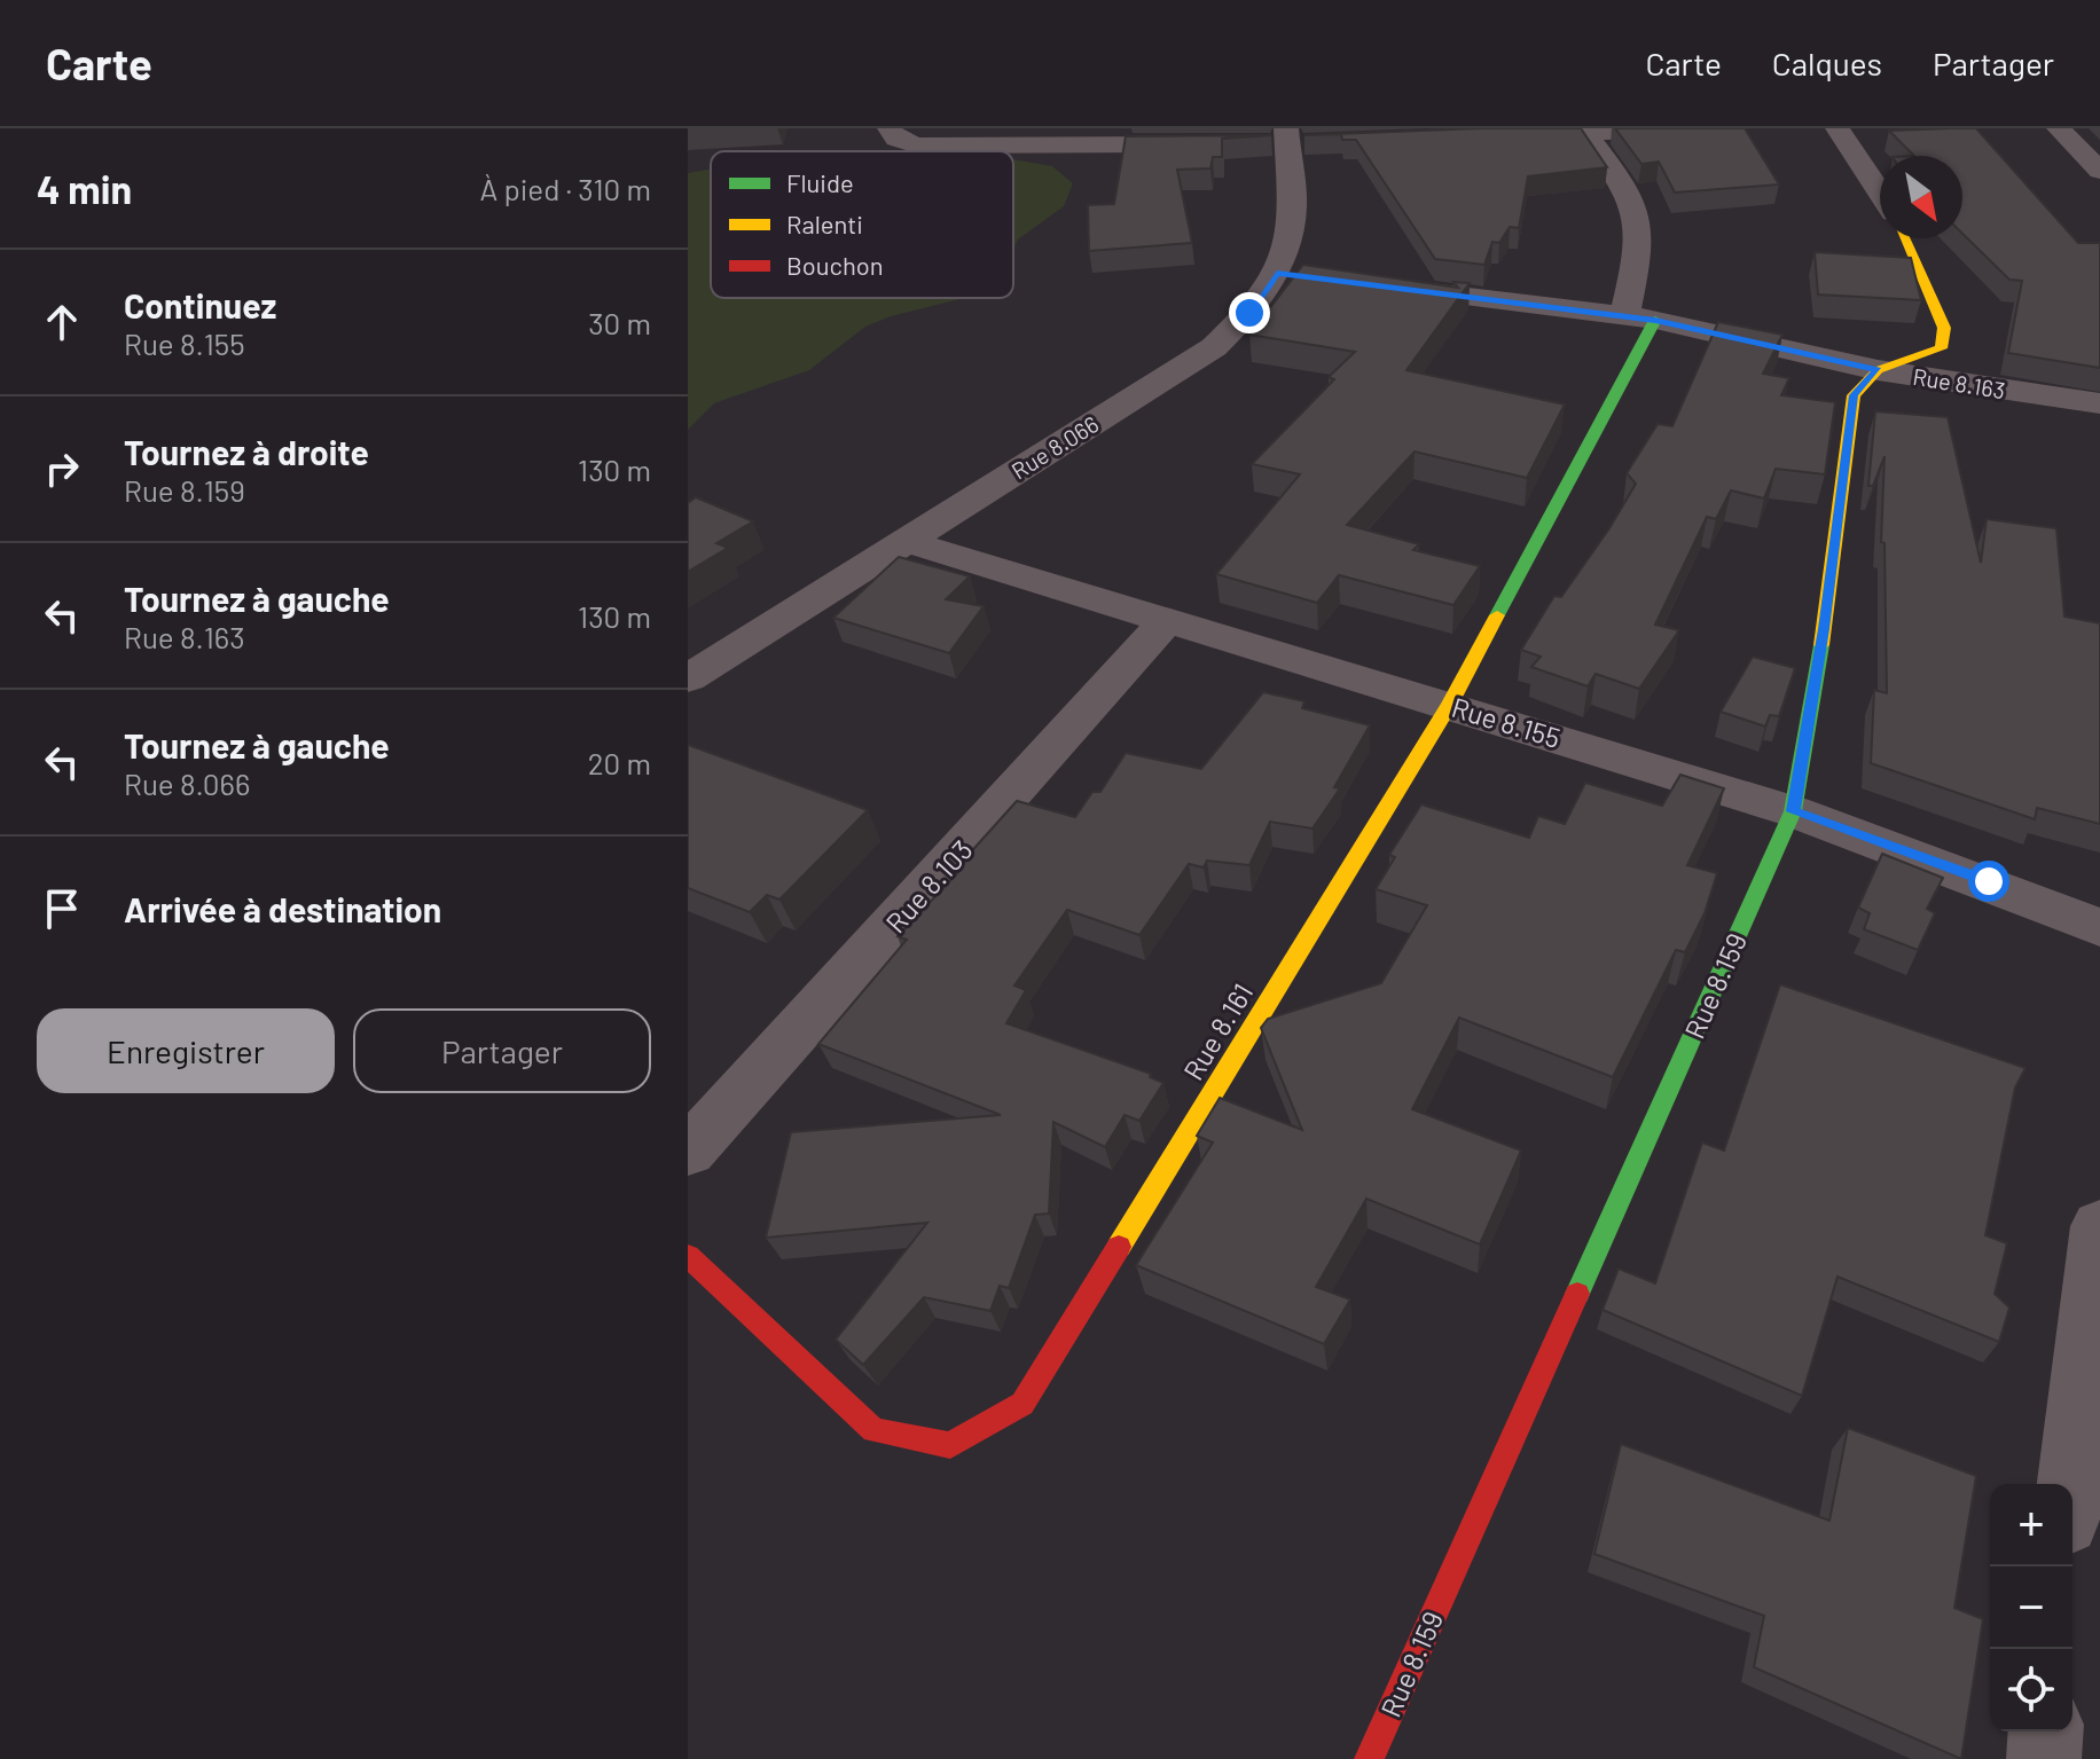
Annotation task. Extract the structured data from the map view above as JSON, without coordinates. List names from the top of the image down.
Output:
{
  "streets": {
    "street": [
      "Rue 8.163",
      "Rue 8.066",
      "Rue 8.155",
      "Rue 8.103",
      "Rue 8.159",
      "Rue 8.161"
    ]
  },
  "crossings": [
    ["Rue 8.163", "Rue 8.159"],
    ["Rue 8.163", "Rue 8.161"],
    ["Rue 8.066", "Rue 8.155"],
    ["Rue 8.155", "Rue 8.103"],
    ["Rue 8.155", "Rue 8.159"],
    ["Rue 8.155", "Rue 8.161"]
  ],
  "legend": ["Fluide", "Ralenti", "Bouchon"],
  "north": "bottom right",
  "page": {
    "header": "Carte",
    "nav": ["Carte", "Calques", "Partager"],
    "heading": ["4 min", "À pied · 310 m"],
    "list": [
      ["Continuez", "Rue 8.155", "30 m"],
      ["Tournez à droite", "Rue 8.159", "130 m"],
      ["Tournez à gauche", "Rue 8.163", "130 m"],
      ["Tournez à gauche", "Rue 8.066", "20 m"],
      "Arrivée à destination"
    ],
    "buttons": ["Enregistrer", "Partager"],
    "map_buttons": ["+", "−"]
  }
}
